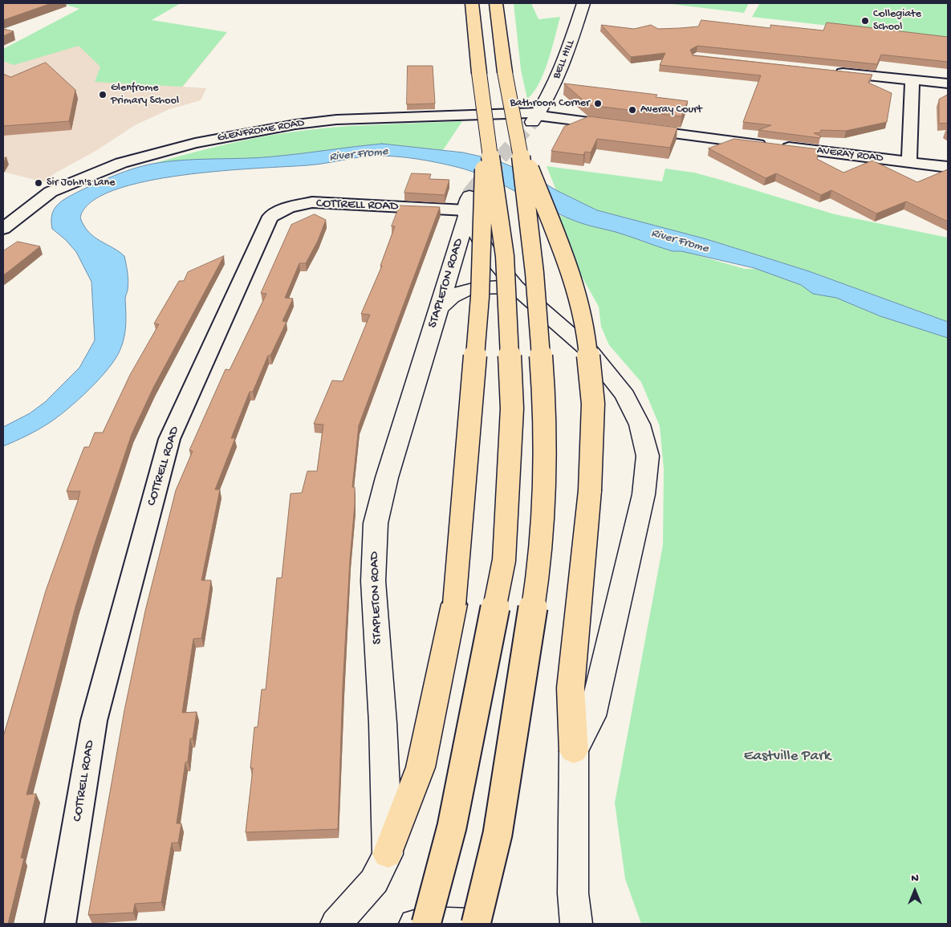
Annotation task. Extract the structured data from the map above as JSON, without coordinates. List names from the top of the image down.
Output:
{
  "streets": {
    "main road": ["BELL HILL", "STAPLETON ROAD"],
    "street": ["GLENFROME ROAD", "AVERAY ROAD", "COTTRELL ROAD"]
  },
  "crossings": [
    ["BELL HILL", "GLENFROME ROAD"],
    ["BELL HILL", "AVERAY ROAD"],
    ["GLENFROME ROAD", "AVERAY ROAD"],
    ["COTTRELL ROAD", "STAPLETON ROAD"]
  ],
  "water": ["River Frome"],
  "parks": ["Eastville Park"],
  "places": [
    "Collegiate School",
    "Glenfrome Primary School",
    "Bathroom Corner",
    "Averay Court",
    "Sir John's Lane"
  ],
  "north": "top"
}
